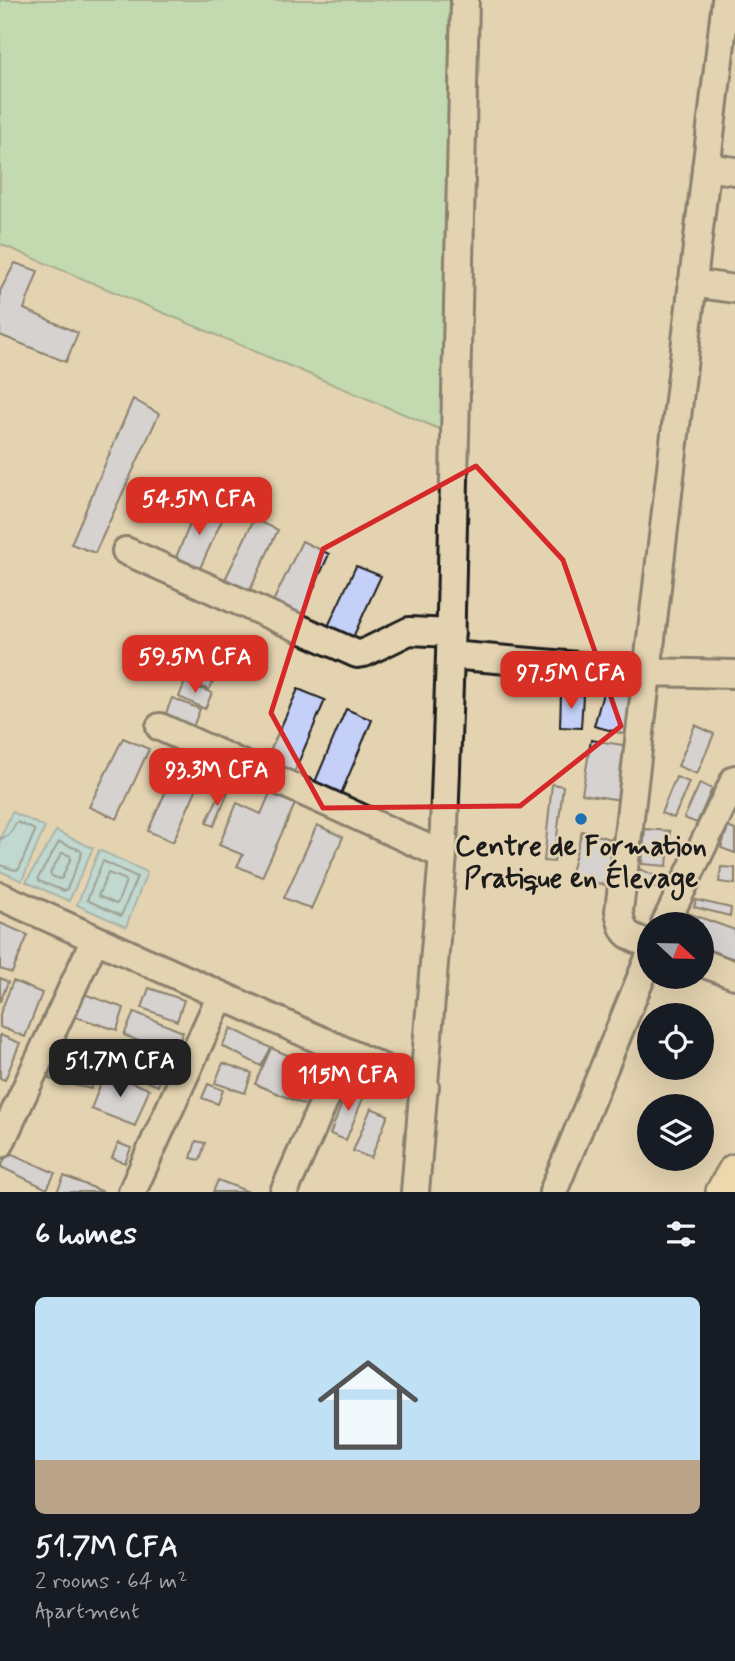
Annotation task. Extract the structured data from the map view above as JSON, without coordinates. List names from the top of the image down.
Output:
{
  "places": ["Centre de Formation Pratique en Élevage"],
  "north": "right",
  "page": {
    "price": [
      "54.5M CFA",
      "59.5M CFA",
      "97.5M CFA",
      "93.3M CFA",
      "51.7M CFA",
      "115M CFA"
    ],
    "heading": "6 homes",
    "list": [
      {
        "name": "51.7M CFA",
        "note": "2 rooms · 64 m² · Apartment"
      }
    ]
  }
}
